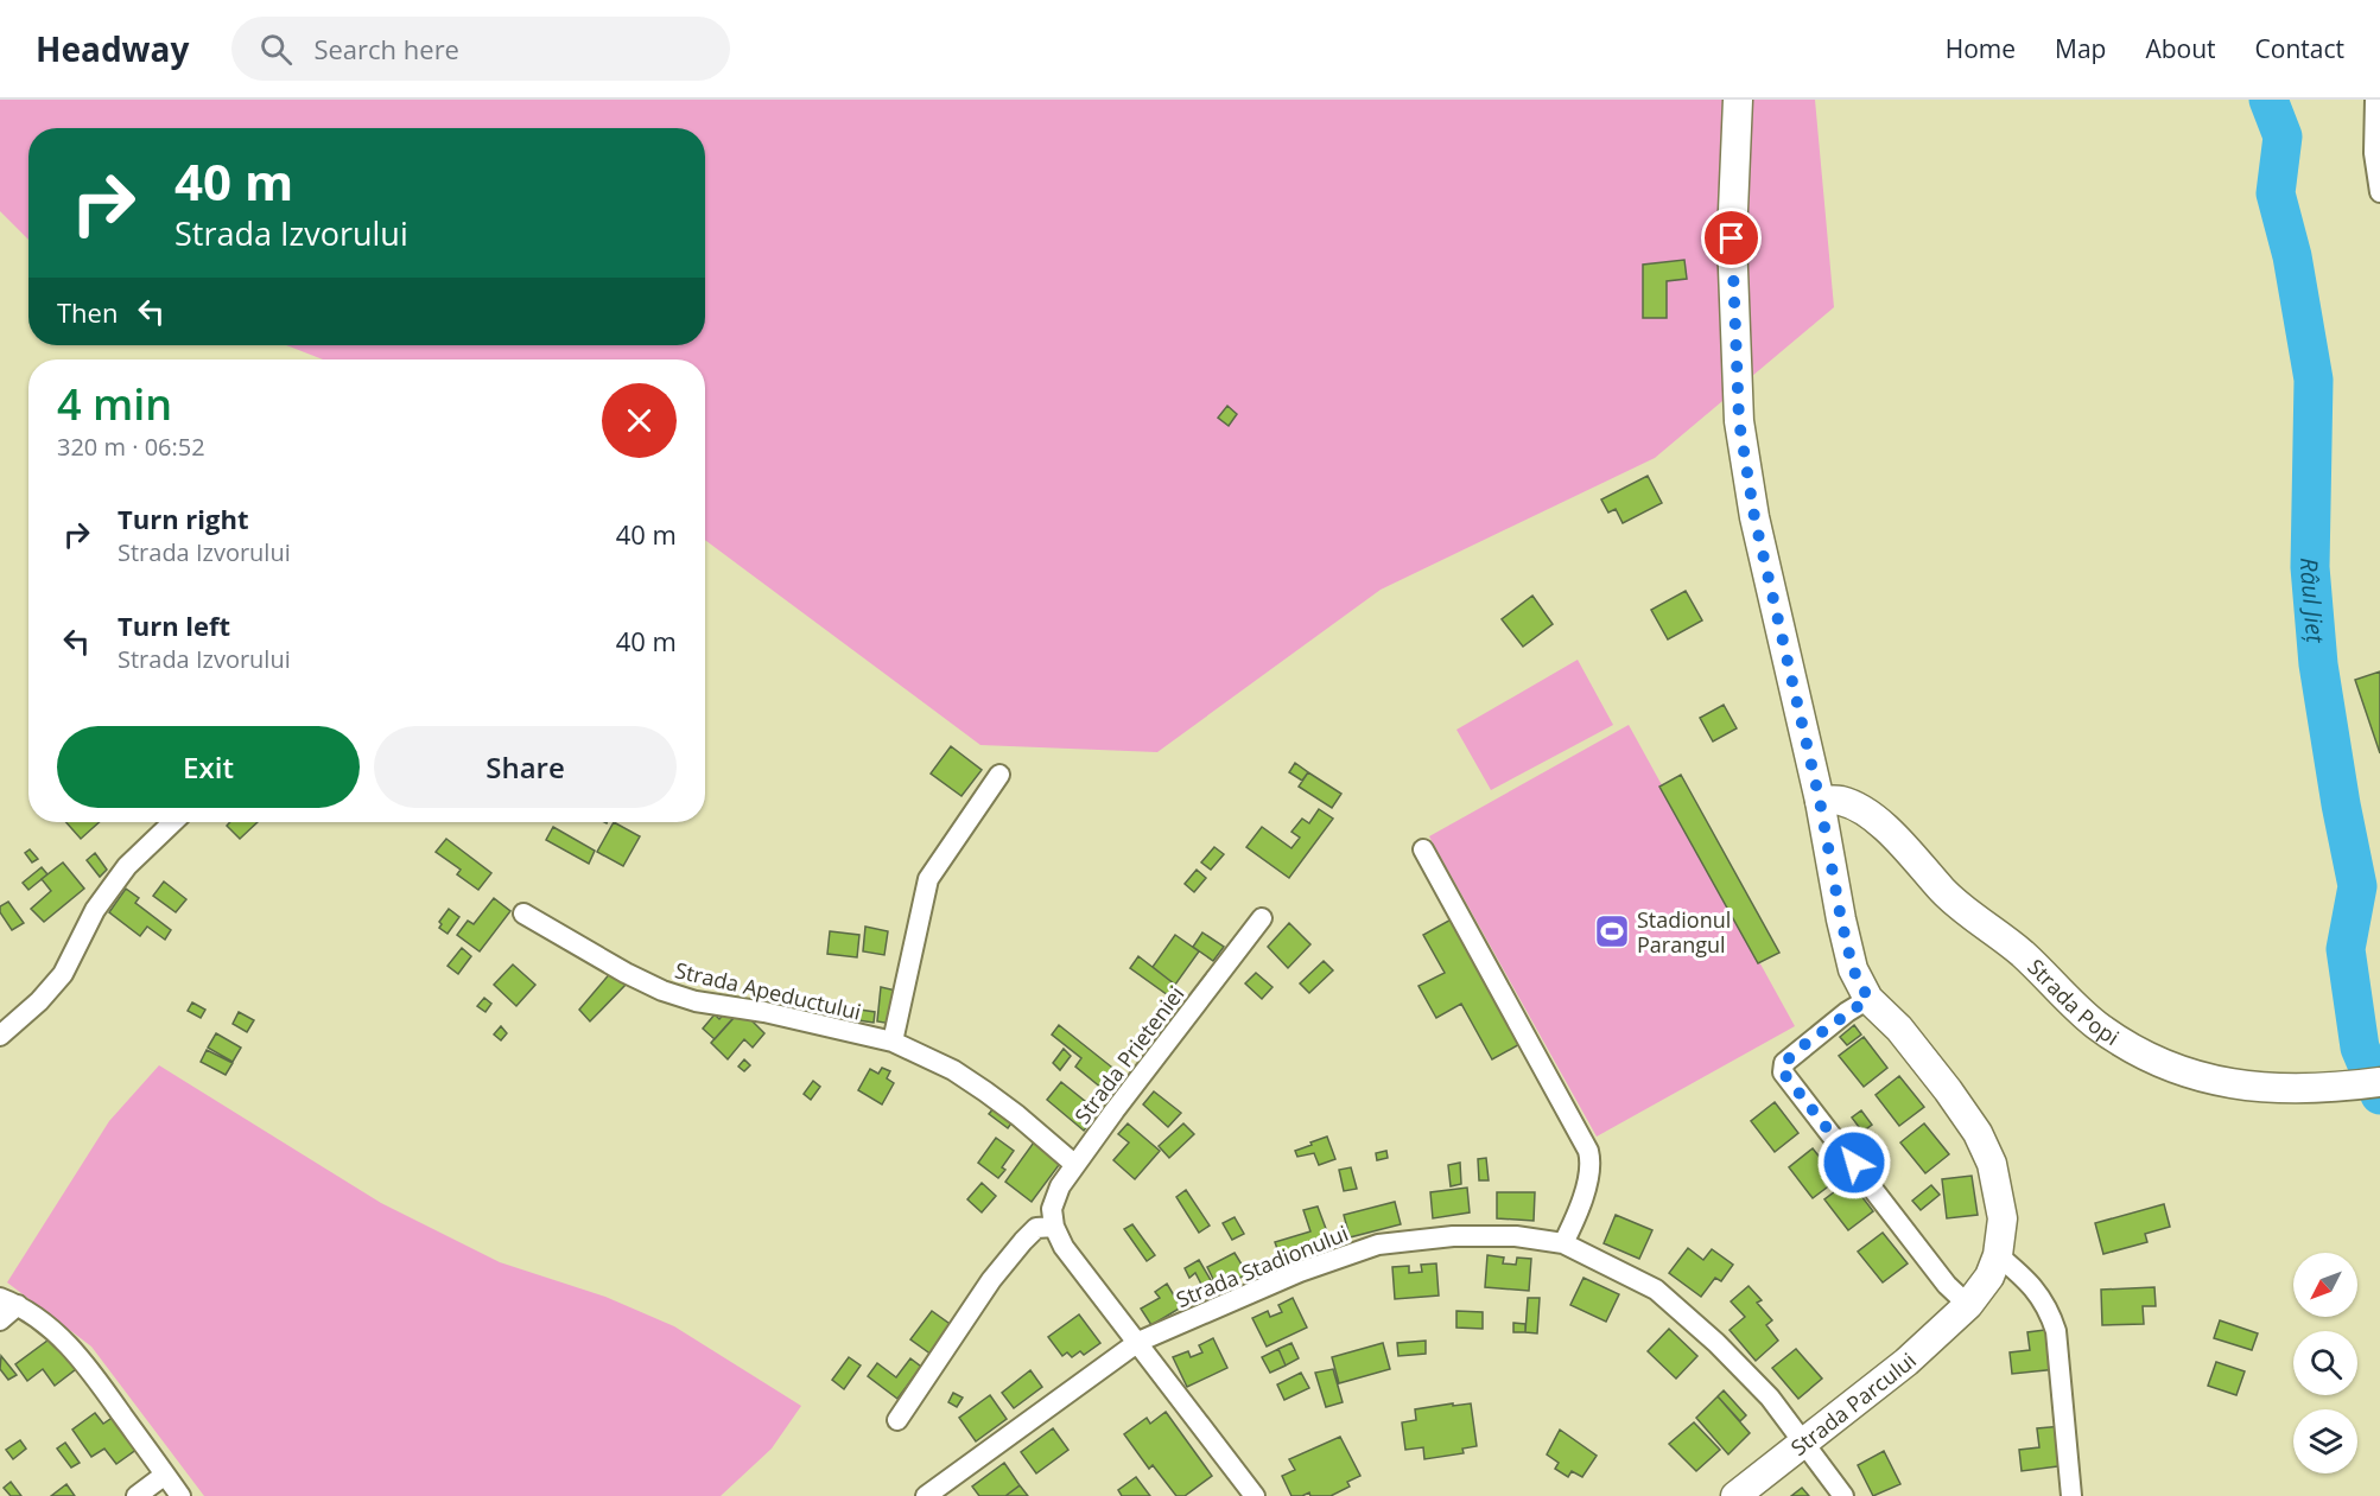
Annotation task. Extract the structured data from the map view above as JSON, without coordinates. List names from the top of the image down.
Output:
{
  "streets": {
    "main road": ["Strada Popi", "Strada Parcului"],
    "street": ["Strada Apeductului", "Strada Prieteniei", "Strada Stadionului"]
  },
  "crossings": [
    ["Strada Apeductului", "Strada Prieteniei"],
    ["Strada Popi", "Strada Parcului"],
    ["Strada Stadionului", "Strada Parcului"]
  ],
  "water": ["Râul Jieț"],
  "places": {
    "sports": ["Stadionul Parangul"]
  },
  "north": "bottom left",
  "page": {
    "header": "Headway",
    "search": "Search here",
    "nav": [
      "Home",
      "Map",
      "About",
      "Contact"
    ],
    "turn": ["40 m", "Strada Izvorului"],
    "then": "Then",
    "heading": ["4 min", "320 m · 06:52"],
    "list": [
      {
        "name": "Turn right",
        "note": "Strada Izvorului",
        "value": "40 m"
      },
      {
        "name": "Turn left",
        "note": "Strada Izvorului",
        "value": "40 m"
      }
    ],
    "buttons": ["Exit", "Share"]
  }
}
